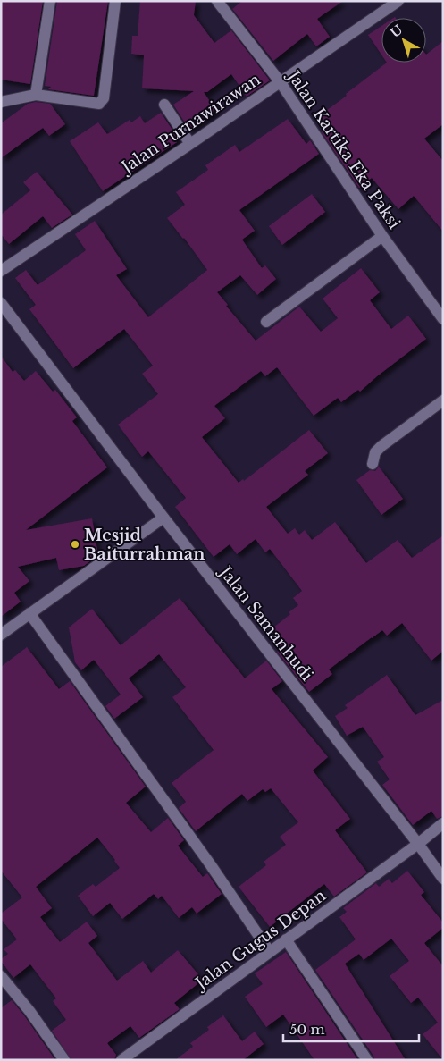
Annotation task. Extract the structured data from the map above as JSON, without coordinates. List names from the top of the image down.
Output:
{
  "streets": {
    "street": [
      "Jalan Purnawirawan",
      "Jalan Kartika Eka Paksi",
      "Jalan Samanhudi",
      "Jalan Gugus Depan"
    ]
  },
  "crossings": [
    ["Jalan Purnawirawan", "Jalan Kartika Eka Paksi"],
    ["Jalan Samanhudi", "Jalan Gugus Depan"]
  ],
  "places": ["Mesjid Baiturrahman"],
  "scale_bar": "50 m",
  "north": "top left"
}
